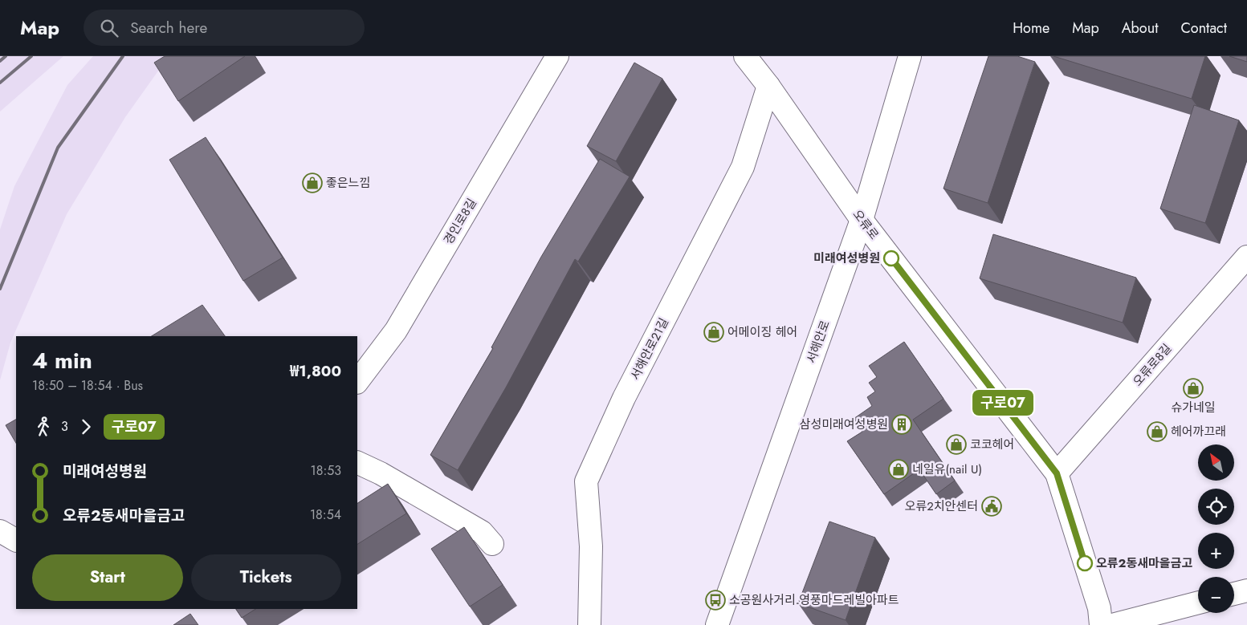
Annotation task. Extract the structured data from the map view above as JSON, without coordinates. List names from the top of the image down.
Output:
{
  "streets": {
    "street": [
      "경인로8길",
      "오류로",
      "서해안로",
      "서해안로21길",
      "오류로8길"
    ]
  },
  "crossings": [
    ["오류로", "서해안로"],
    ["오류로", "서해안로21길"],
    ["오류로", "오류로8길"]
  ],
  "places": {
    "shop": [
      "좋은느낌",
      "어메이징 헤어",
      "슈가네일",
      "헤어까끄래",
      "코코헤어",
      "네일유(nail U)"
    ],
    "other": ["미래여성병원", "오류2동새마을금고"],
    "building": ["삼성미래여성병원"],
    "public building": ["오류2치안센터"],
    "bus stop": ["소공원사거리.영풍마드레빌아파트"]
  },
  "lines": ["bus line 구로07"],
  "north": "top left",
  "page": {
    "header": "Map",
    "search": "Search here",
    "nav": [
      "Home",
      "Map",
      "About",
      "Contact"
    ],
    "on_map": "구로07",
    "heading": ["4 min", "18:50 – 18:54 · Bus", "₩1,800"],
    "legs": ["3", "구로07"],
    "map_buttons": ["+", "−"],
    "list": [
      {
        "name": "미래여성병원",
        "value": "18:53"
      },
      {
        "name": "오류2동새마을금고",
        "value": "18:54"
      }
    ],
    "buttons": ["Start", "Tickets"]
  }
}
